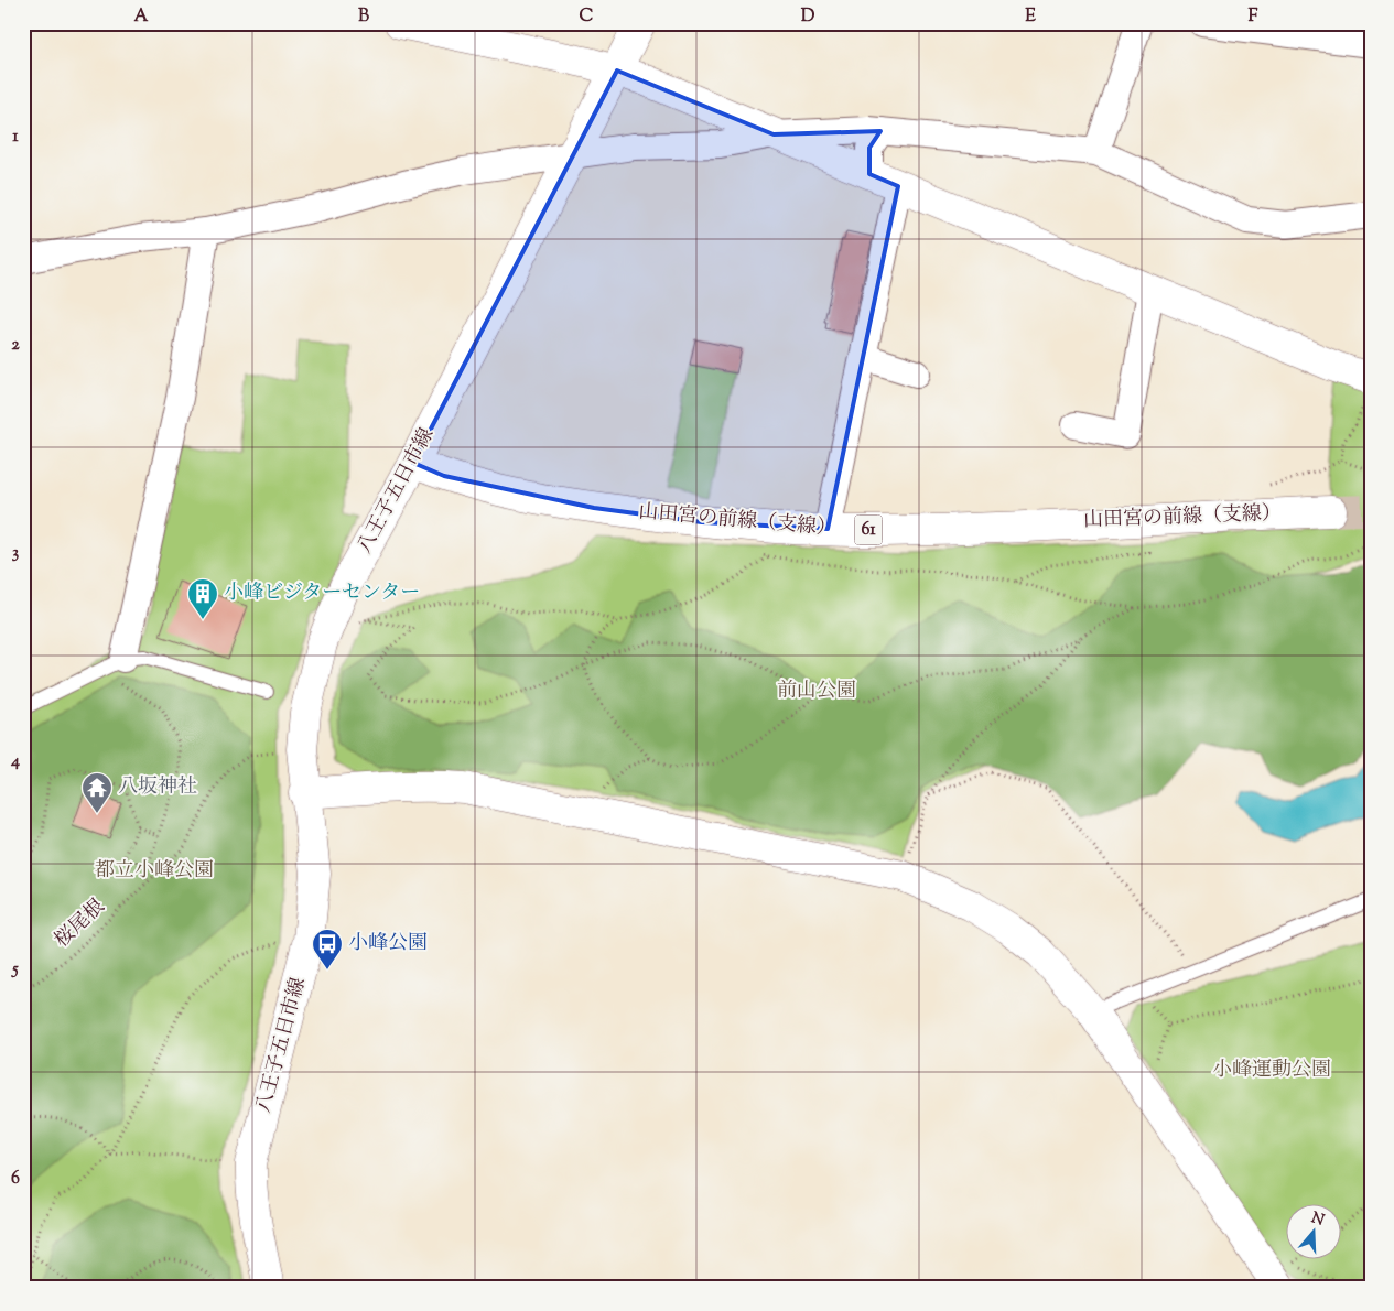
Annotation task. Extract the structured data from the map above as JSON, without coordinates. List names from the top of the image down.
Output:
{
  "streets": {
    "main road": ["八王子五日市線", "山田宮の前線（支線）", "61"],
    "path": ["桜尾根"]
  },
  "crossings": [
    ["八王子五日市線", "山田宮の前線（支線）"]
  ],
  "parks": ["前山公園", "都立小峰公園", "小峰運動公園"],
  "places": {
    "building": ["小峰ビジターセンター"],
    "temple": ["八坂神社"],
    "bus stop": ["小峰公園"]
  },
  "north": "top",
  "grid": {
    "columns": [
      "A",
      "B",
      "C",
      "D",
      "E",
      "F"
    ],
    "rows": [
      "1",
      "2",
      "3",
      "4",
      "5",
      "6"
    ]
  }
}
